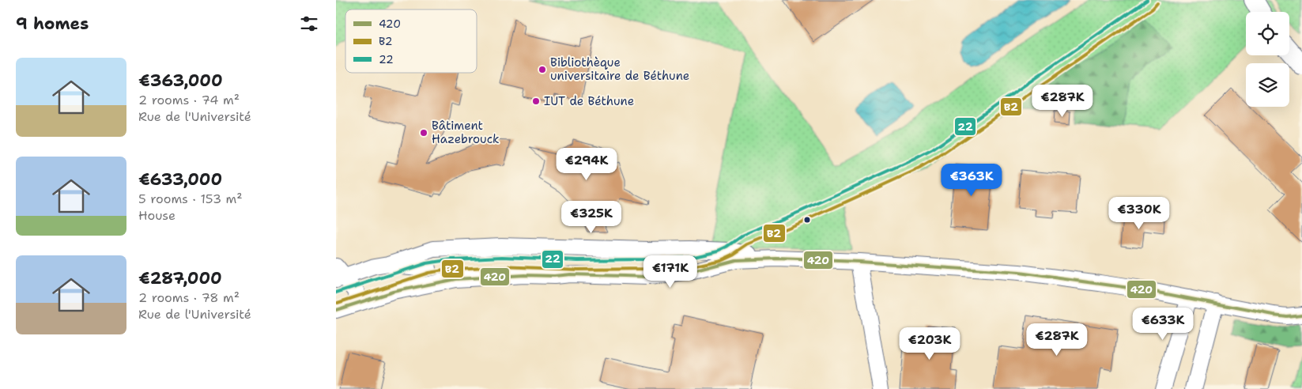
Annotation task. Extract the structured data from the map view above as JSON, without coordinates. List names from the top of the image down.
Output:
{
  "places": ["Bibliothèque universitaire de Béthune", "IUT de Béthune", "Bâtiment Hazebrouck"],
  "lines": ["transit line 22", "transit line B2", "transit line 420"],
  "legend": ["420", "B2", "22"],
  "page": {
    "heading": "9 homes",
    "list": [
      {
        "name": "€363,000",
        "note": "2 rooms · 74 m² · Rue de l'Université"
      },
      {
        "name": "€633,000",
        "note": "5 rooms · 153 m² · House"
      },
      {
        "name": "€287,000",
        "note": "2 rooms · 78 m² · Rue de l'Université"
      }
    ],
    "price": [
      "€287K",
      "€294K",
      "€363K",
      "€330K",
      "€325K",
      "€171K",
      "€633K",
      "€287K",
      "€203K"
    ]
  }
}
